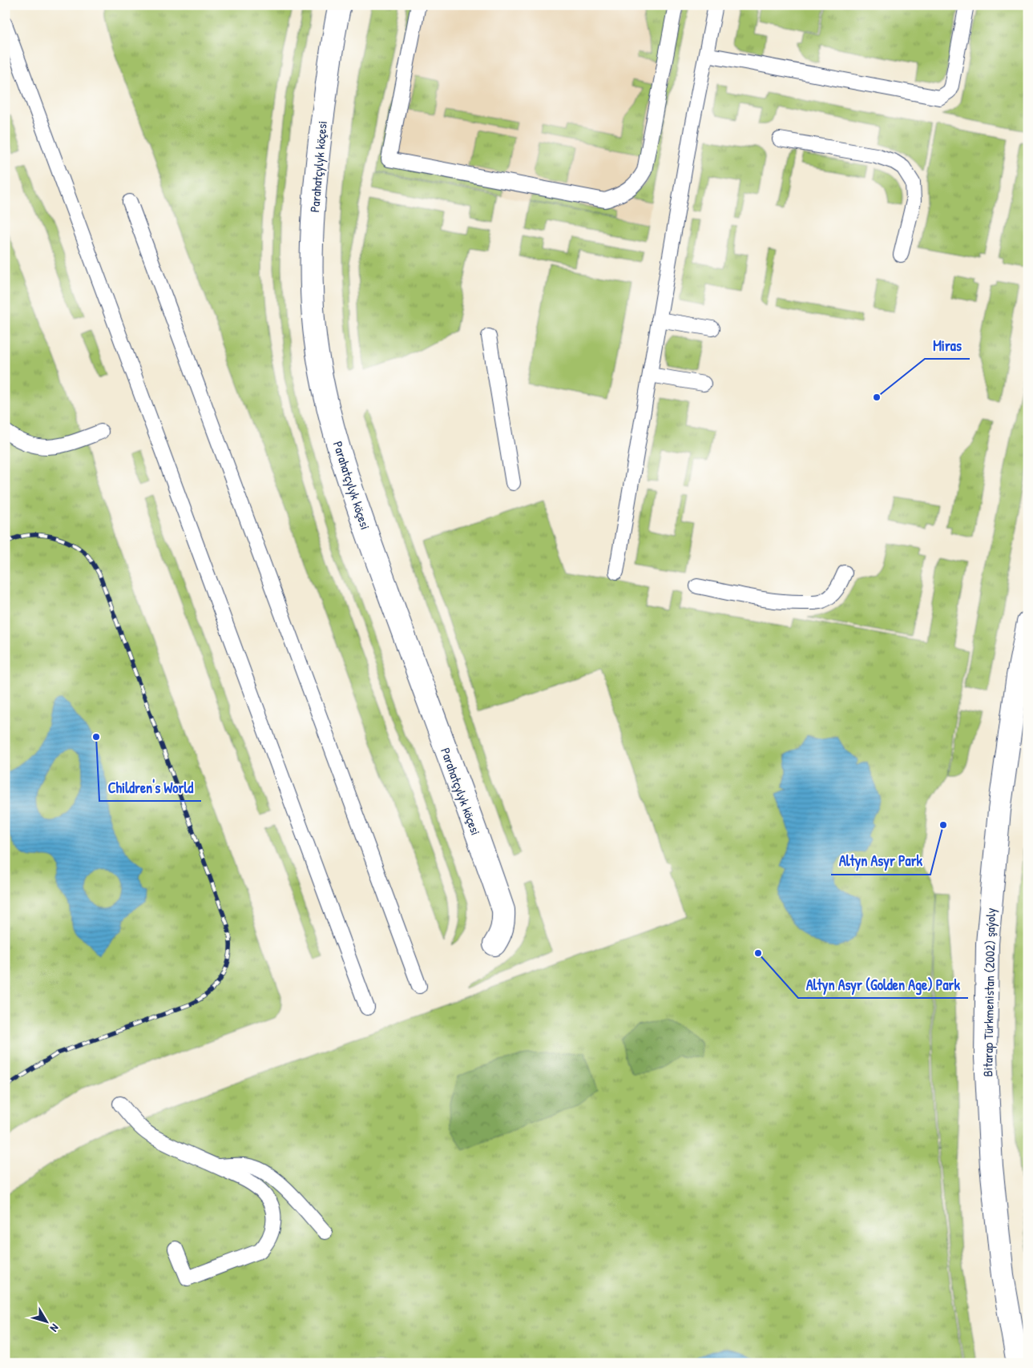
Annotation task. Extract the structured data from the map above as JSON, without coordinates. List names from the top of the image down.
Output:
{
  "streets": {
    "street": ["Parahatçylyk köçesi", "Bitarap Türkmenistan (2002) şaýoly"]
  },
  "places": [
    "Miras",
    "Children's World",
    "Altyn Asyr Park",
    "Altyn Asyr (Golden Age) Park"
  ],
  "north": "bottom right"
}
